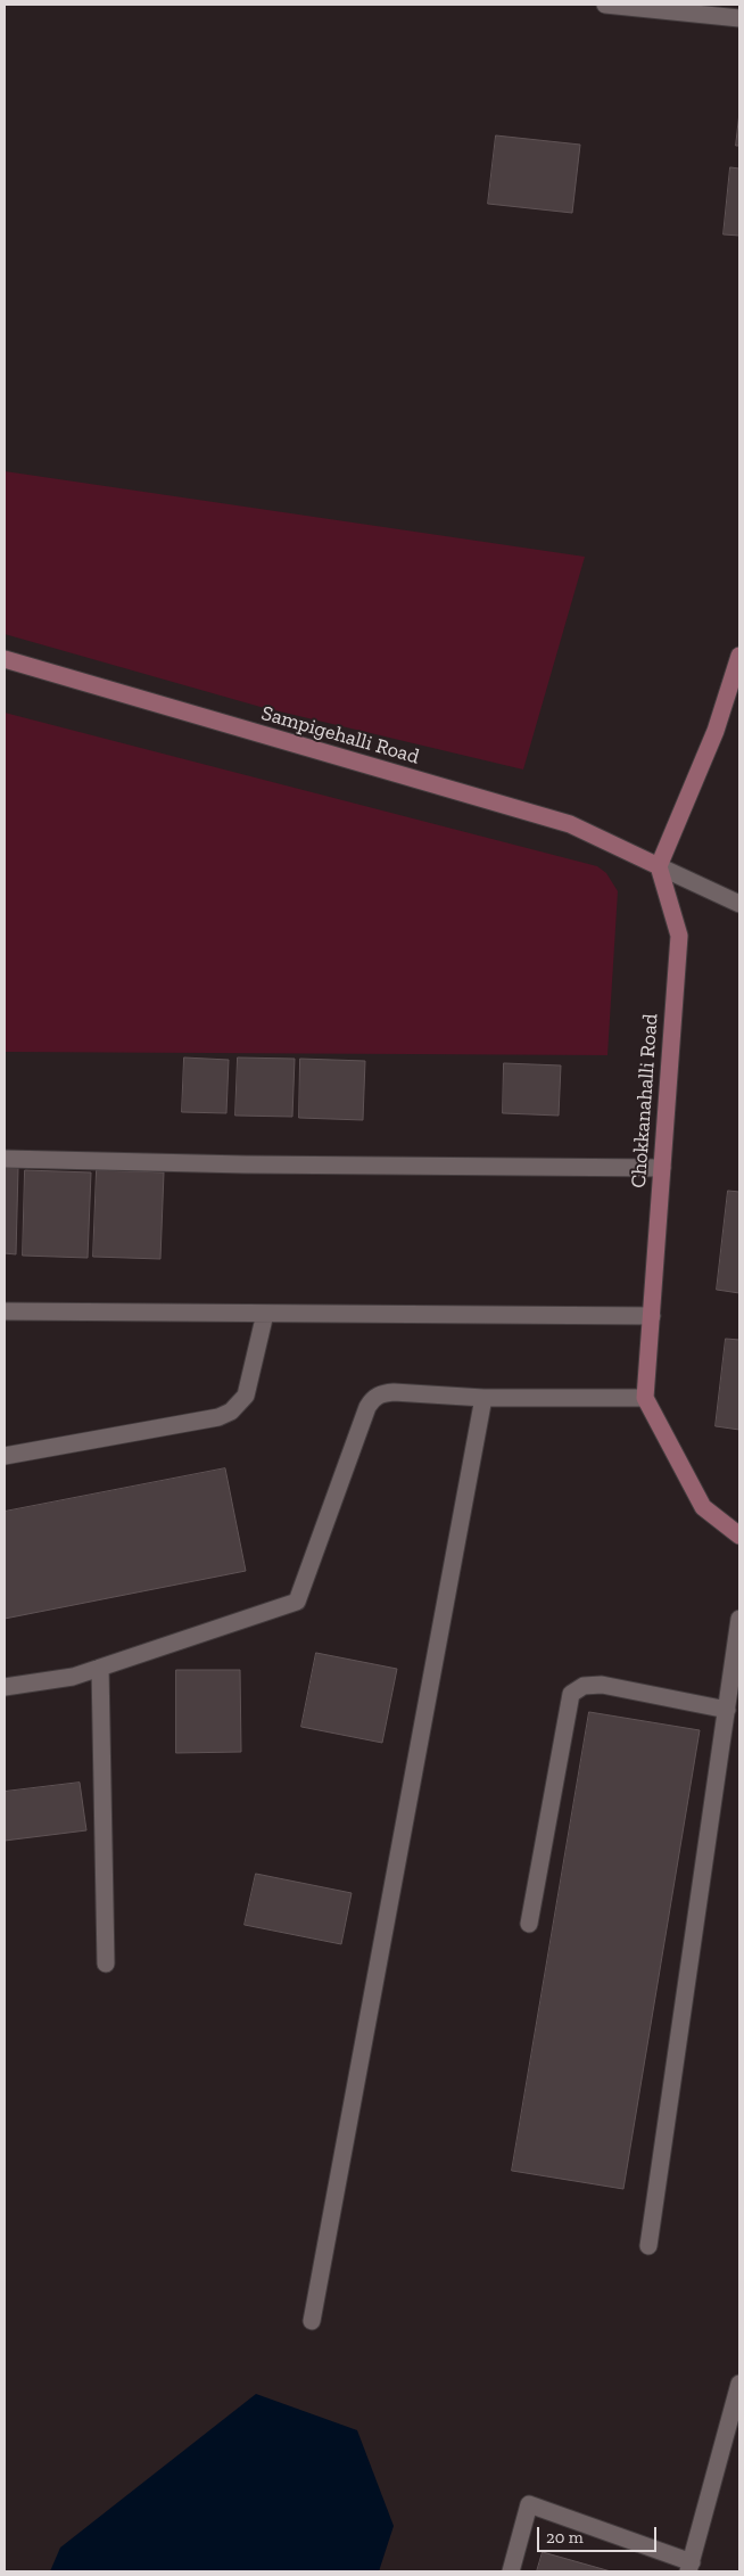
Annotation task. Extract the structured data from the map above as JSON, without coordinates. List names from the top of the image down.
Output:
{
  "streets": {
    "street": ["Sampigehalli Road", "Chokkanahalli Road"]
  },
  "crossings": [
    ["Sampigehalli Road", "Chokkanahalli Road"]
  ],
  "scale_bar": "20 m"
}
